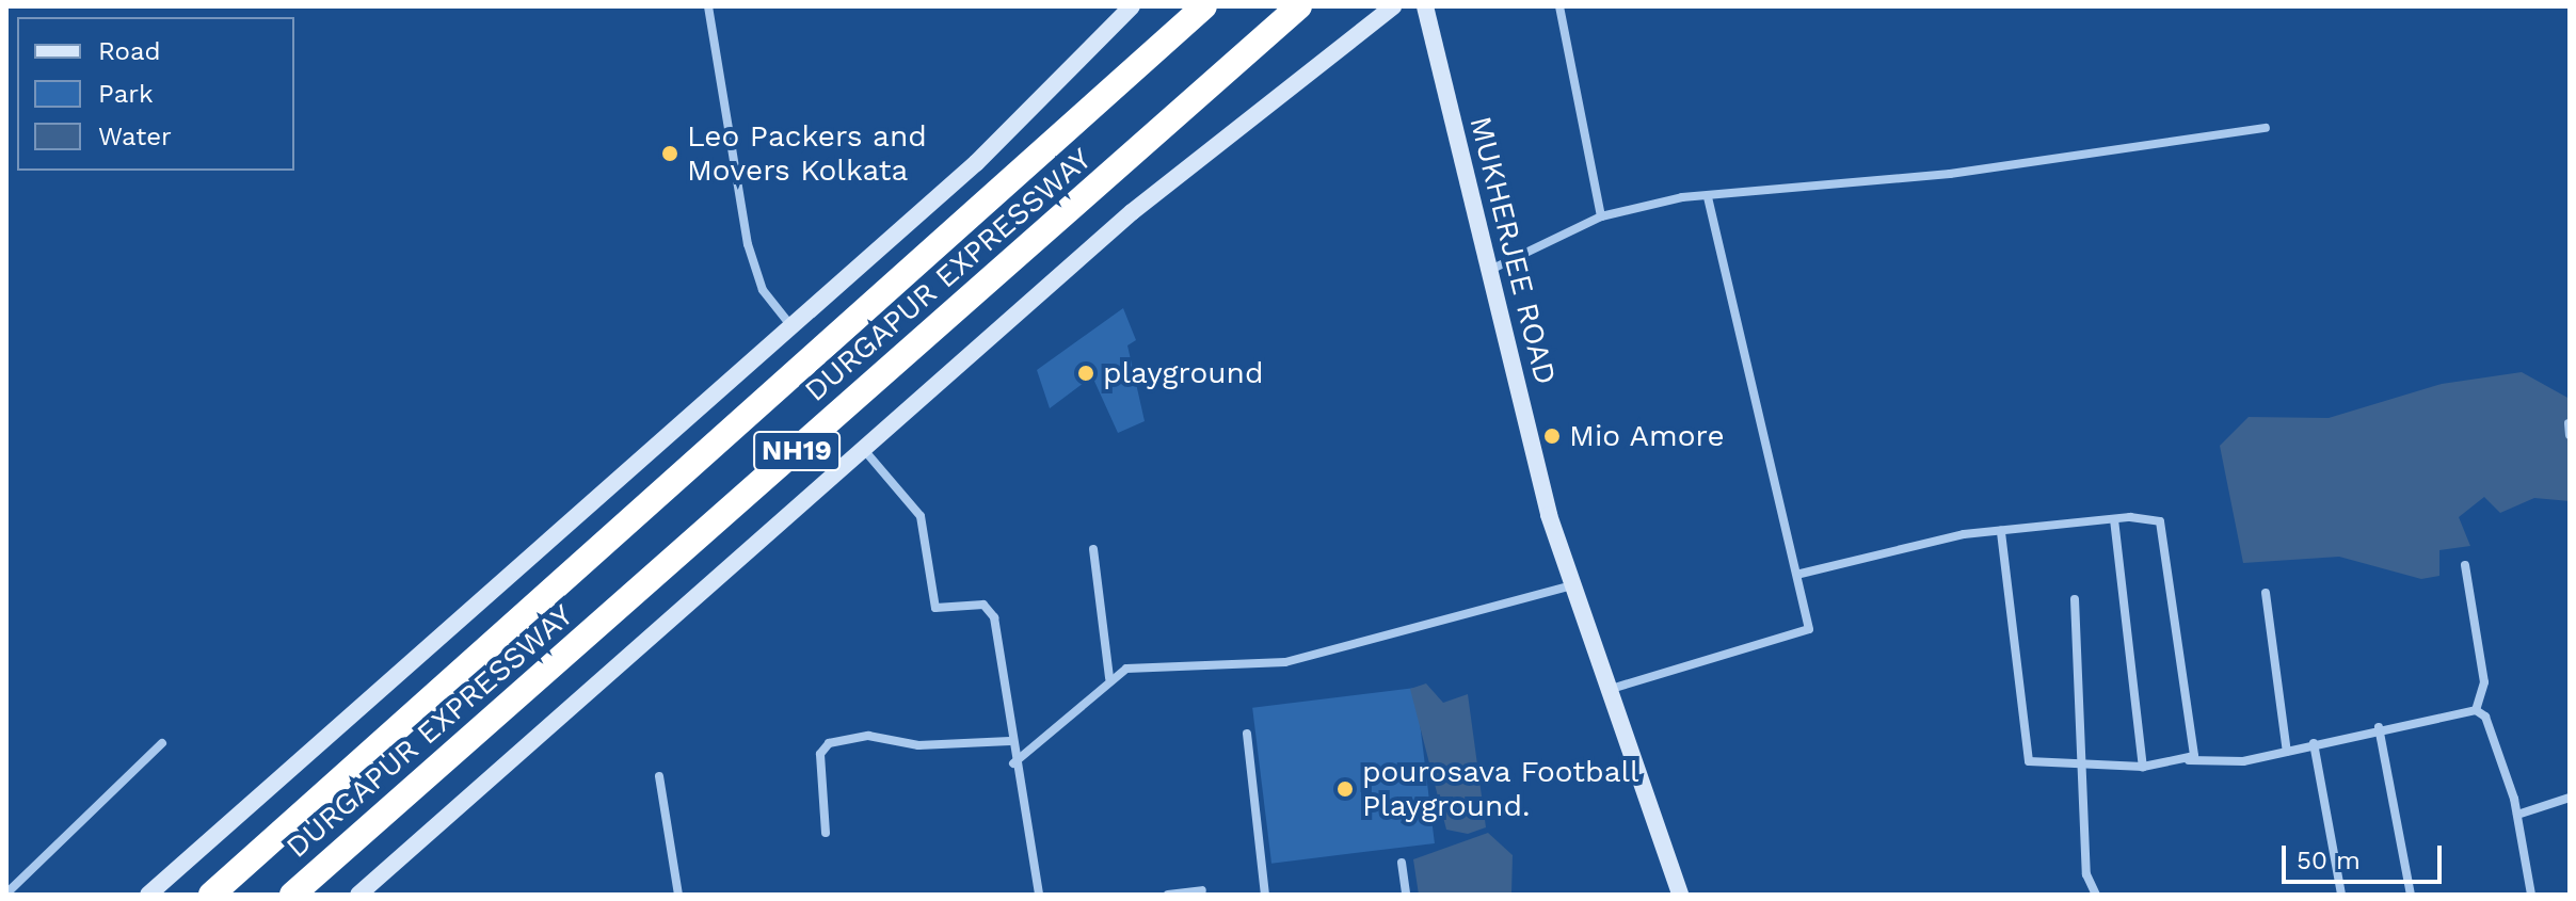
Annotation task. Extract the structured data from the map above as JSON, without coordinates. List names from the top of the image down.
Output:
{
  "streets": {
    "highway": ["DURGAPUR EXPRESSWAY", "NH19"],
    "street": ["MUKHERJEE ROAD"]
  },
  "places": [
    "Leo Packers and Movers Kolkata",
    "playground",
    "Mio Amore",
    "pourosava Football Playground."
  ],
  "legend": ["Road", "Park", "Water"],
  "scale_bar": "50 m"
}
